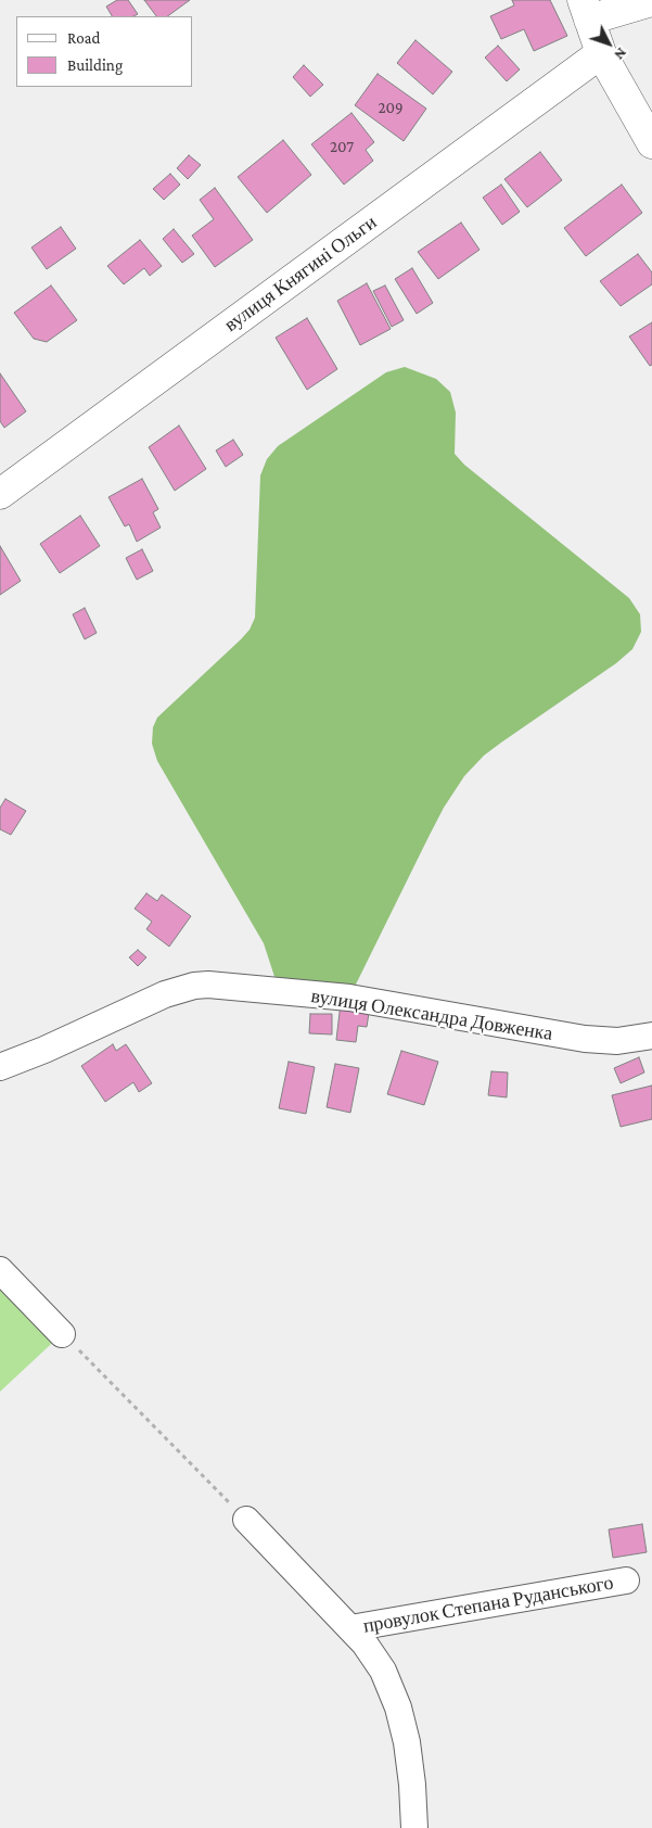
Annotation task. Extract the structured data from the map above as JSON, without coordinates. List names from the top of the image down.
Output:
{
  "streets": {
    "street": ["вулиця Княгині Ольги", "вулиця Олександра Довженка", "провулок Степана Руданського"]
  },
  "house_numbers": ["209", "207"],
  "legend": ["Road", "Building"],
  "north": "bottom right"
}
